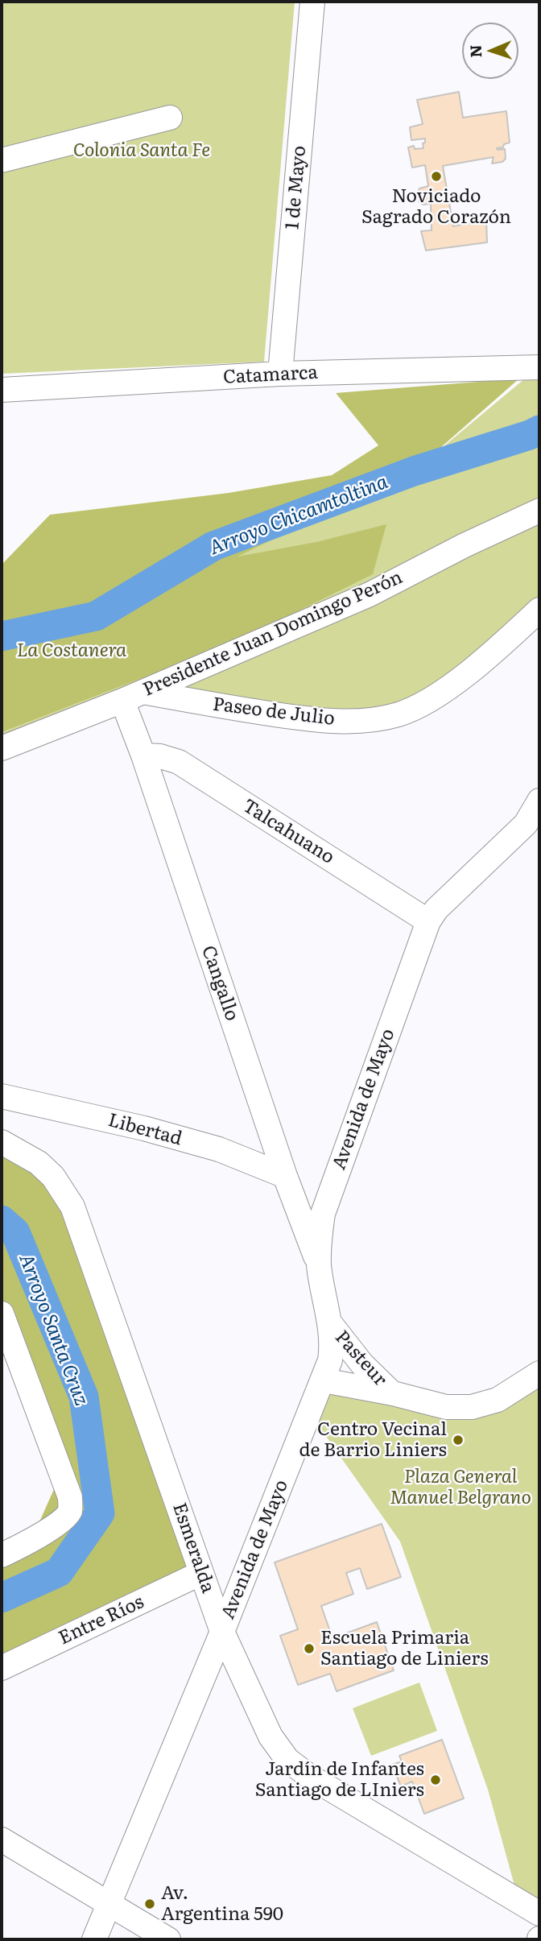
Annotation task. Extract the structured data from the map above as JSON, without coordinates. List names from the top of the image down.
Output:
{
  "streets": {
    "street": [
      "1 de Mayo",
      "Catamarca",
      "Presidente Juan Domingo Perón",
      "Paseo de Julio",
      "Talcahuano",
      "Cangallo",
      "Avenida de Mayo",
      "Libertad",
      "Pasteur",
      "Esmeralda",
      "Entre Ríos"
    ]
  },
  "crossings": [
    ["1 de Mayo", "Catamarca"],
    ["Presidente Juan Domingo Perón", "Paseo de Julio"],
    ["Presidente Juan Domingo Perón", "Cangallo"],
    ["Paseo de Julio", "Cangallo"],
    ["Talcahuano", "Cangallo"],
    ["Talcahuano", "Avenida de Mayo"],
    ["Cangallo", "Avenida de Mayo"],
    ["Cangallo", "Libertad"],
    ["Avenida de Mayo", "Pasteur"],
    ["Avenida de Mayo", "Esmeralda"],
    ["Esmeralda", "Entre Ríos"]
  ],
  "water": ["Arroyo Chicamtoltina", "Arroyo Santa Cruz"],
  "parks": ["Colonia Santa Fe", "La Costanera", "Plaza General Manuel Belgrano"],
  "places": [
    "Noviciado Sagrado Corazón",
    "Centro Vecinal de Barrio Liniers",
    "Escuela Primaria Santiago de Liniers",
    "Jardín de Infantes Santiago de LIniers",
    "Av. Argentina 590"
  ],
  "north": "left"
}
